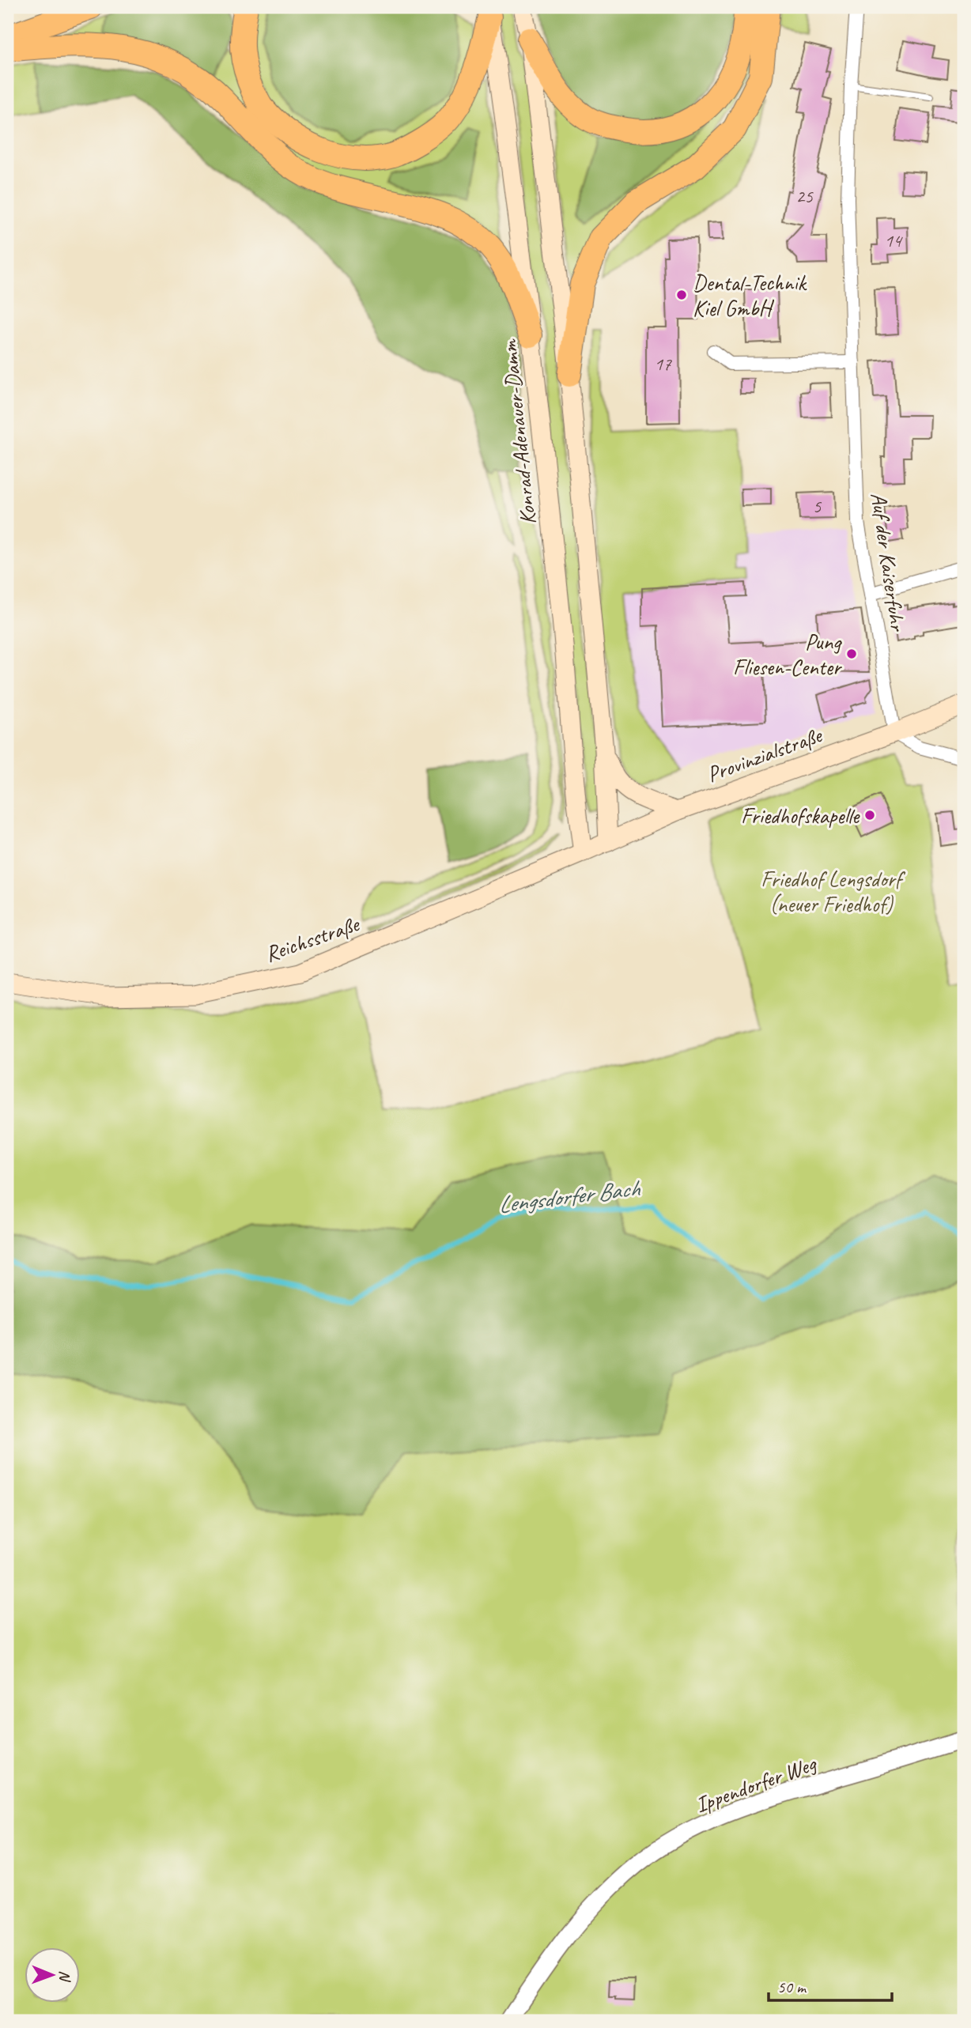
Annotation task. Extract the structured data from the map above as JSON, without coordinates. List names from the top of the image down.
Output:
{
  "streets": {
    "main road": ["Konrad-Adenauer-Damm", "Provinzialstraße", "Reichsstraße"],
    "street": ["Auf der Kaiserfuhr", "Ippendorfer Weg"]
  },
  "crossings": [
    ["Konrad-Adenauer-Damm", "Provinzialstraße"],
    ["Konrad-Adenauer-Damm", "Reichsstraße"],
    ["Auf der Kaiserfuhr", "Provinzialstraße"],
    ["Provinzialstraße", "Reichsstraße"]
  ],
  "water": ["Lengsdorfer Bach"],
  "parks": ["Friedhof Lengsdorf (neuer Friedhof)"],
  "places": ["Dental-Technik Kiel GmbH", "Pung Fliesen-Center", "Friedhofskapelle"],
  "house_numbers": [
    "25",
    "14",
    "17",
    "5"
  ],
  "scale_bar": "50 m",
  "north": "right"
}
